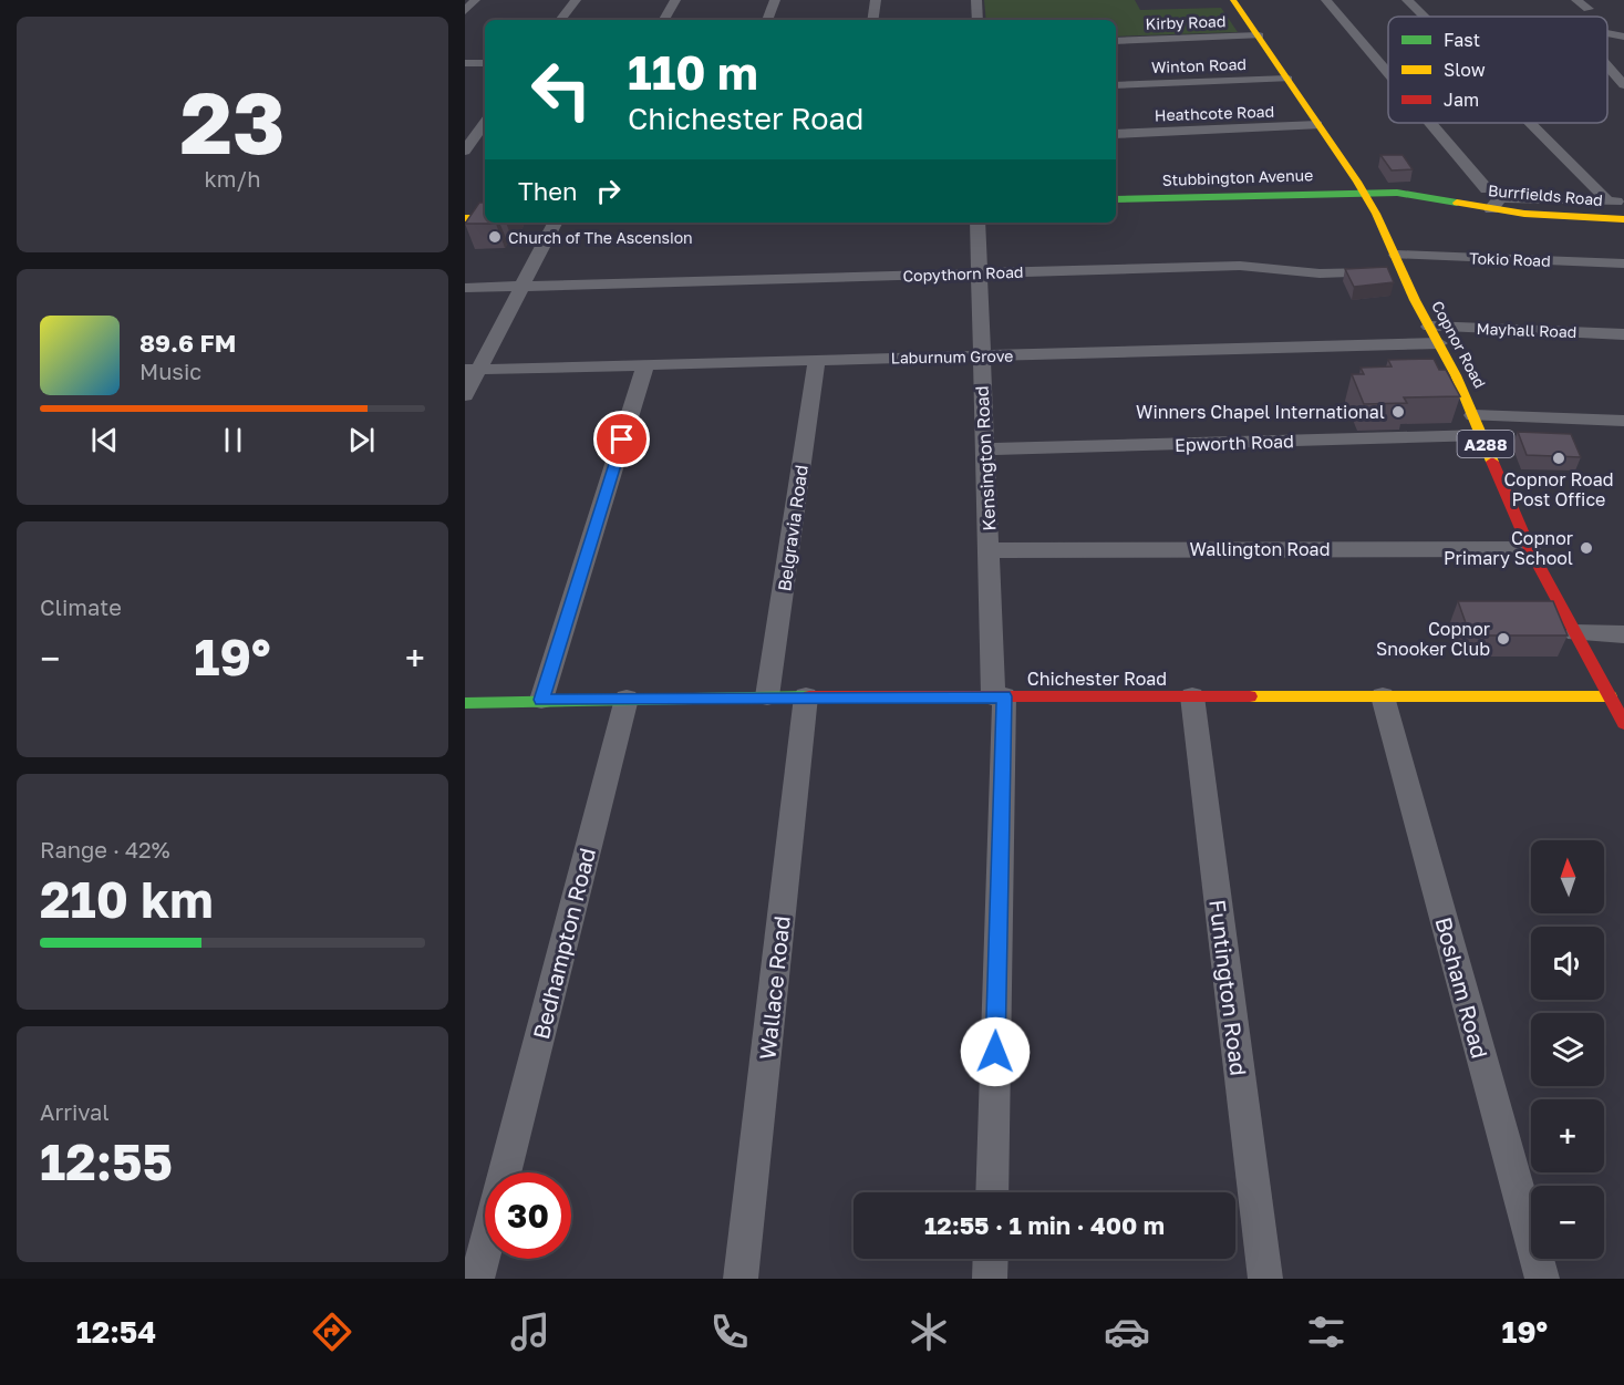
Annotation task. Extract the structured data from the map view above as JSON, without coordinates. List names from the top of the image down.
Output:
{
  "streets": {
    "street": [
      "Kirby Road",
      "Winton Road",
      "Heathcote Road",
      "Stubbington Avenue",
      "Burrfields Road",
      "Tokio Road",
      "Copythorn Road",
      "Mayhall Road",
      "Copnor Road",
      "Laburnum Grove",
      "Epworth Road",
      "A288",
      "Kensington Road",
      "Belgravia Road",
      "Wallington Road",
      "Chichester Road",
      "Bedhampton Road",
      "Wallace Road",
      "Funtington Road",
      "Bosham Road"
    ]
  },
  "crossings": [
    ["Kirby Road", "Copnor Road"],
    ["Winton Road", "Copnor Road"],
    ["Heathcote Road", "Copnor Road"],
    ["Stubbington Avenue", "Burrfields Road"],
    ["Stubbington Avenue", "Copnor Road"],
    ["Burrfields Road", "Copnor Road"],
    ["Tokio Road", "Copnor Road"],
    ["Copythorn Road", "Copnor Road"],
    ["Copythorn Road", "Kensington Road"],
    ["Mayhall Road", "Copnor Road"],
    ["Copnor Road", "Laburnum Grove"],
    ["Copnor Road", "Epworth Road"],
    ["Copnor Road", "Wallington Road"],
    ["Copnor Road", "Chichester Road"],
    ["Laburnum Grove", "Kensington Road"],
    ["Laburnum Grove", "Belgravia Road"],
    ["Epworth Road", "Kensington Road"],
    ["Kensington Road", "Wallington Road"],
    ["Kensington Road", "Chichester Road"],
    ["Belgravia Road", "Chichester Road"],
    ["Chichester Road", "Bedhampton Road"],
    ["Chichester Road", "Wallace Road"],
    ["Chichester Road", "Funtington Road"],
    ["Chichester Road", "Bosham Road"]
  ],
  "places": [
    "Church of The Ascension",
    "Winners Chapel International",
    "Copnor Road Post Office",
    "Copnor Primary School",
    "Copnor Snooker Club"
  ],
  "legend": ["Fast", "Slow", "Jam"],
  "north": "top",
  "page": {
    "tile": [
      ["23", "km/h"],
      "Climate",
      ["Range · 42%", "210 km"],
      ["Arrival", "12:55"]
    ],
    "turn": ["110 m", "Chichester Road"],
    "then": "Then",
    "song": ["89.6 FM", "Music"],
    "heat": ["−", "19°", "+"],
    "map_buttons": ["+", "−"],
    "limit": "30",
    "trip": "12:55 · 1 min · 400 m",
    "tabs": ["12:54", "19°"]
  }
}
